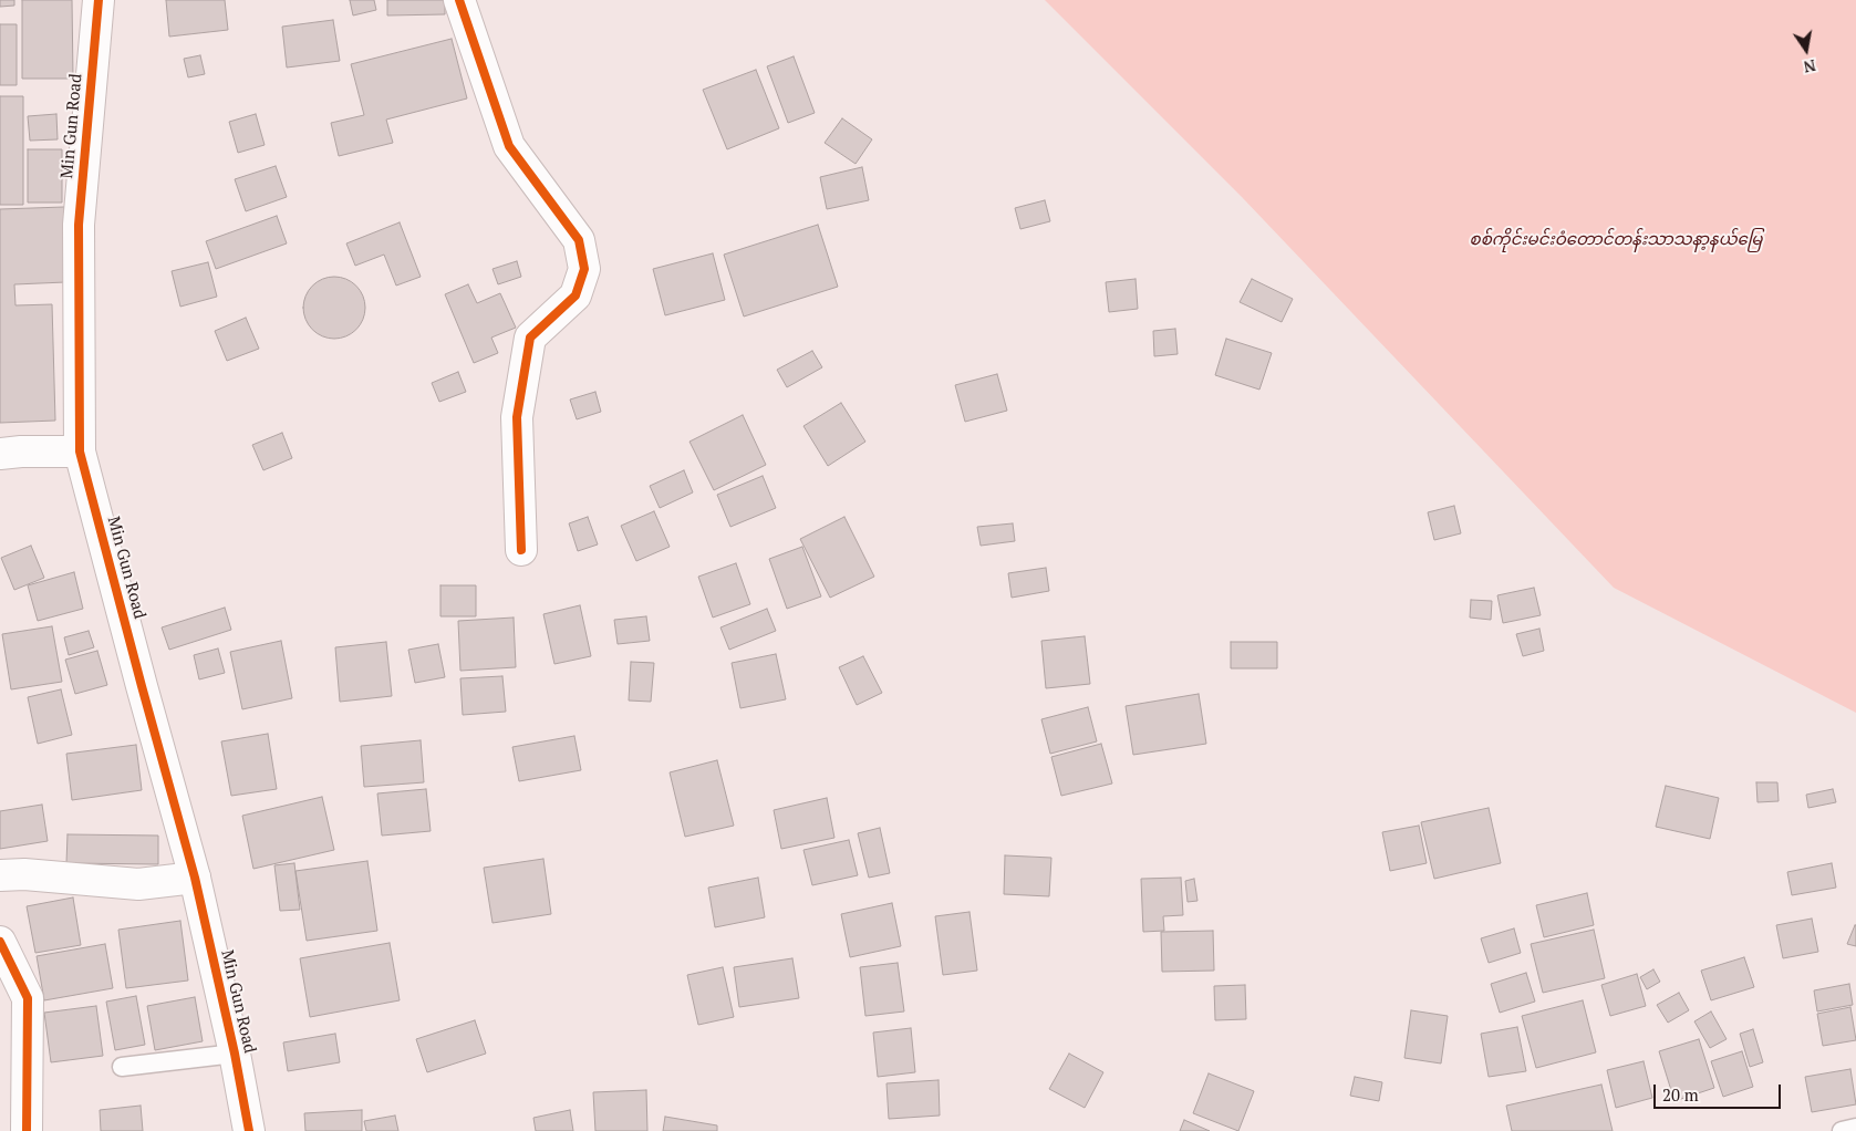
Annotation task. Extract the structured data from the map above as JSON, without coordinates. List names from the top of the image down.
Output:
{
  "streets": {
    "street": ["Min Gun Road"]
  },
  "parks": ["စစ်ကိုင်းမင်းဝံတောင်တန်းသာသနာ့နယ်မြေ"],
  "scale_bar": "20 m",
  "north": "bottom"
}
